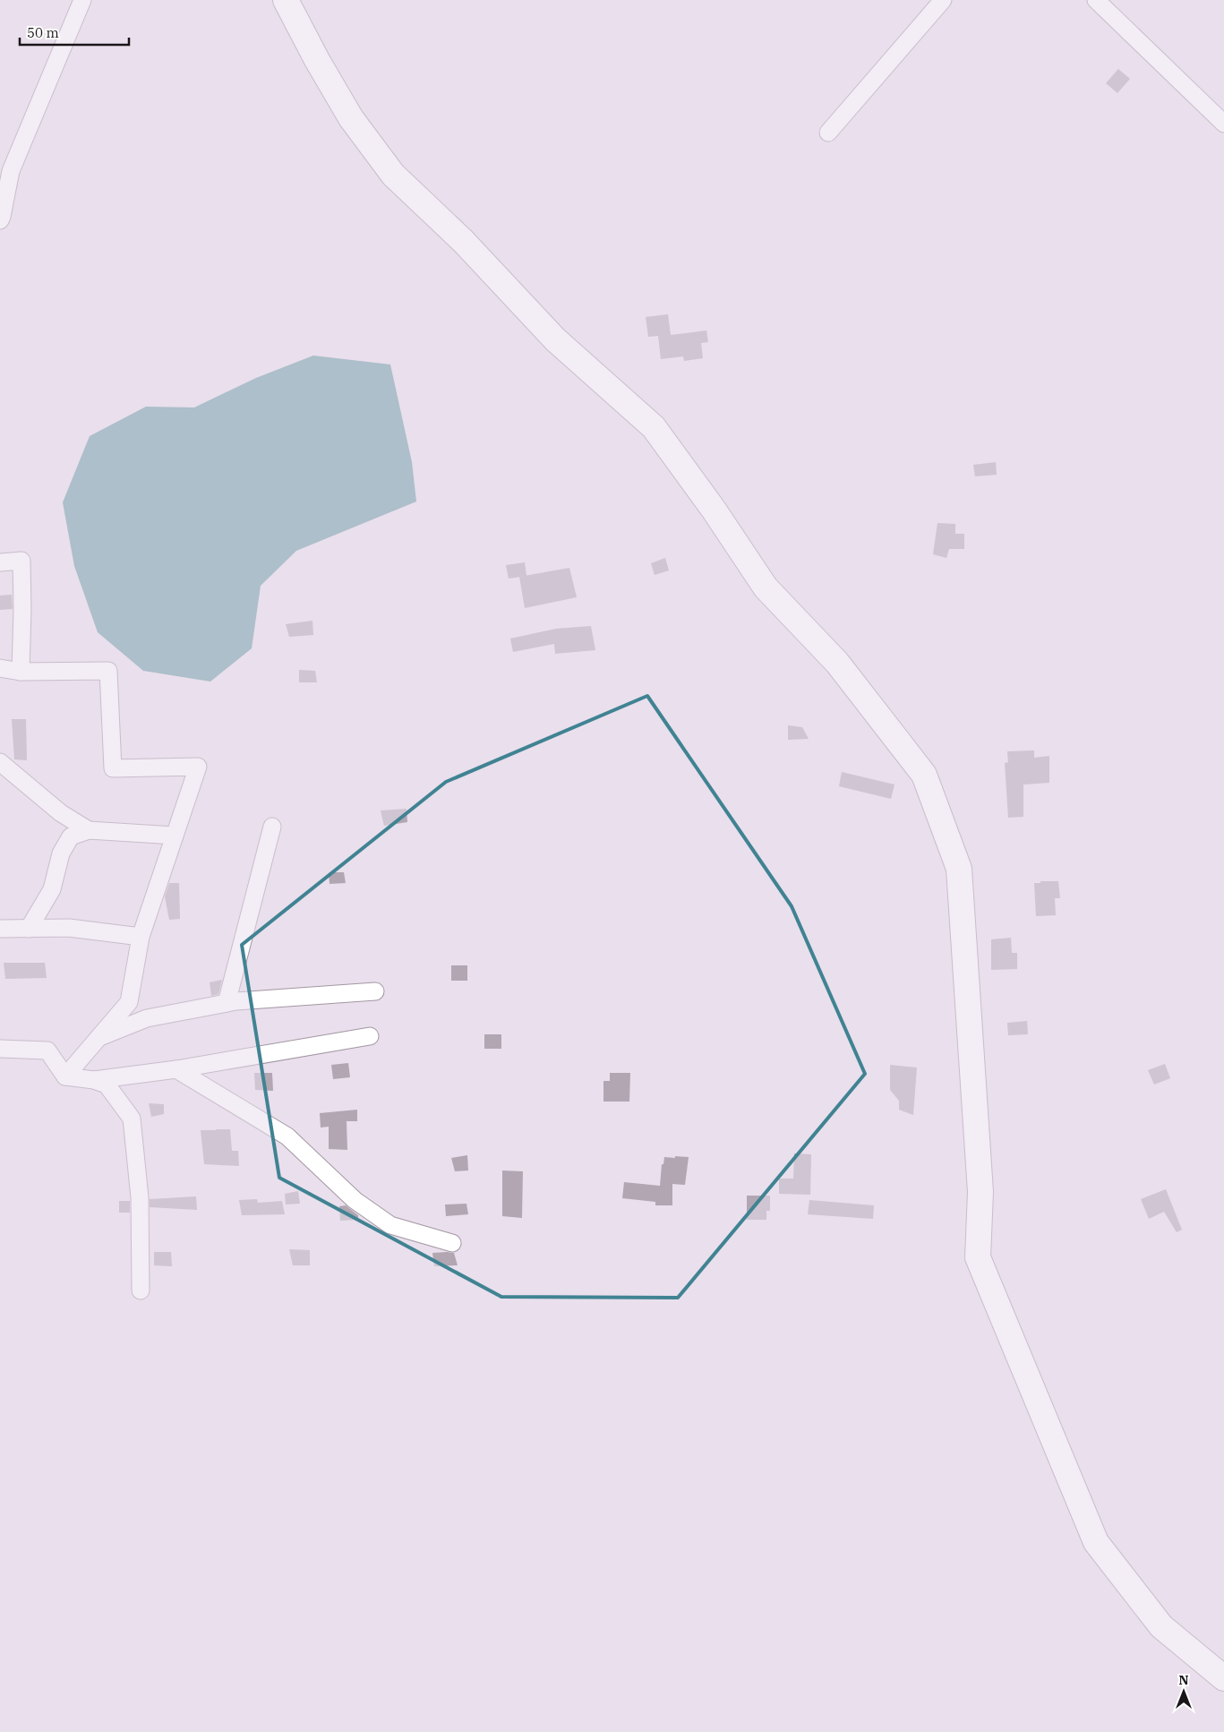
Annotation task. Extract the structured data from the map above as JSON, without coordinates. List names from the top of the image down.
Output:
{
  "scale_bar": "50 m",
  "north": "top"
}
